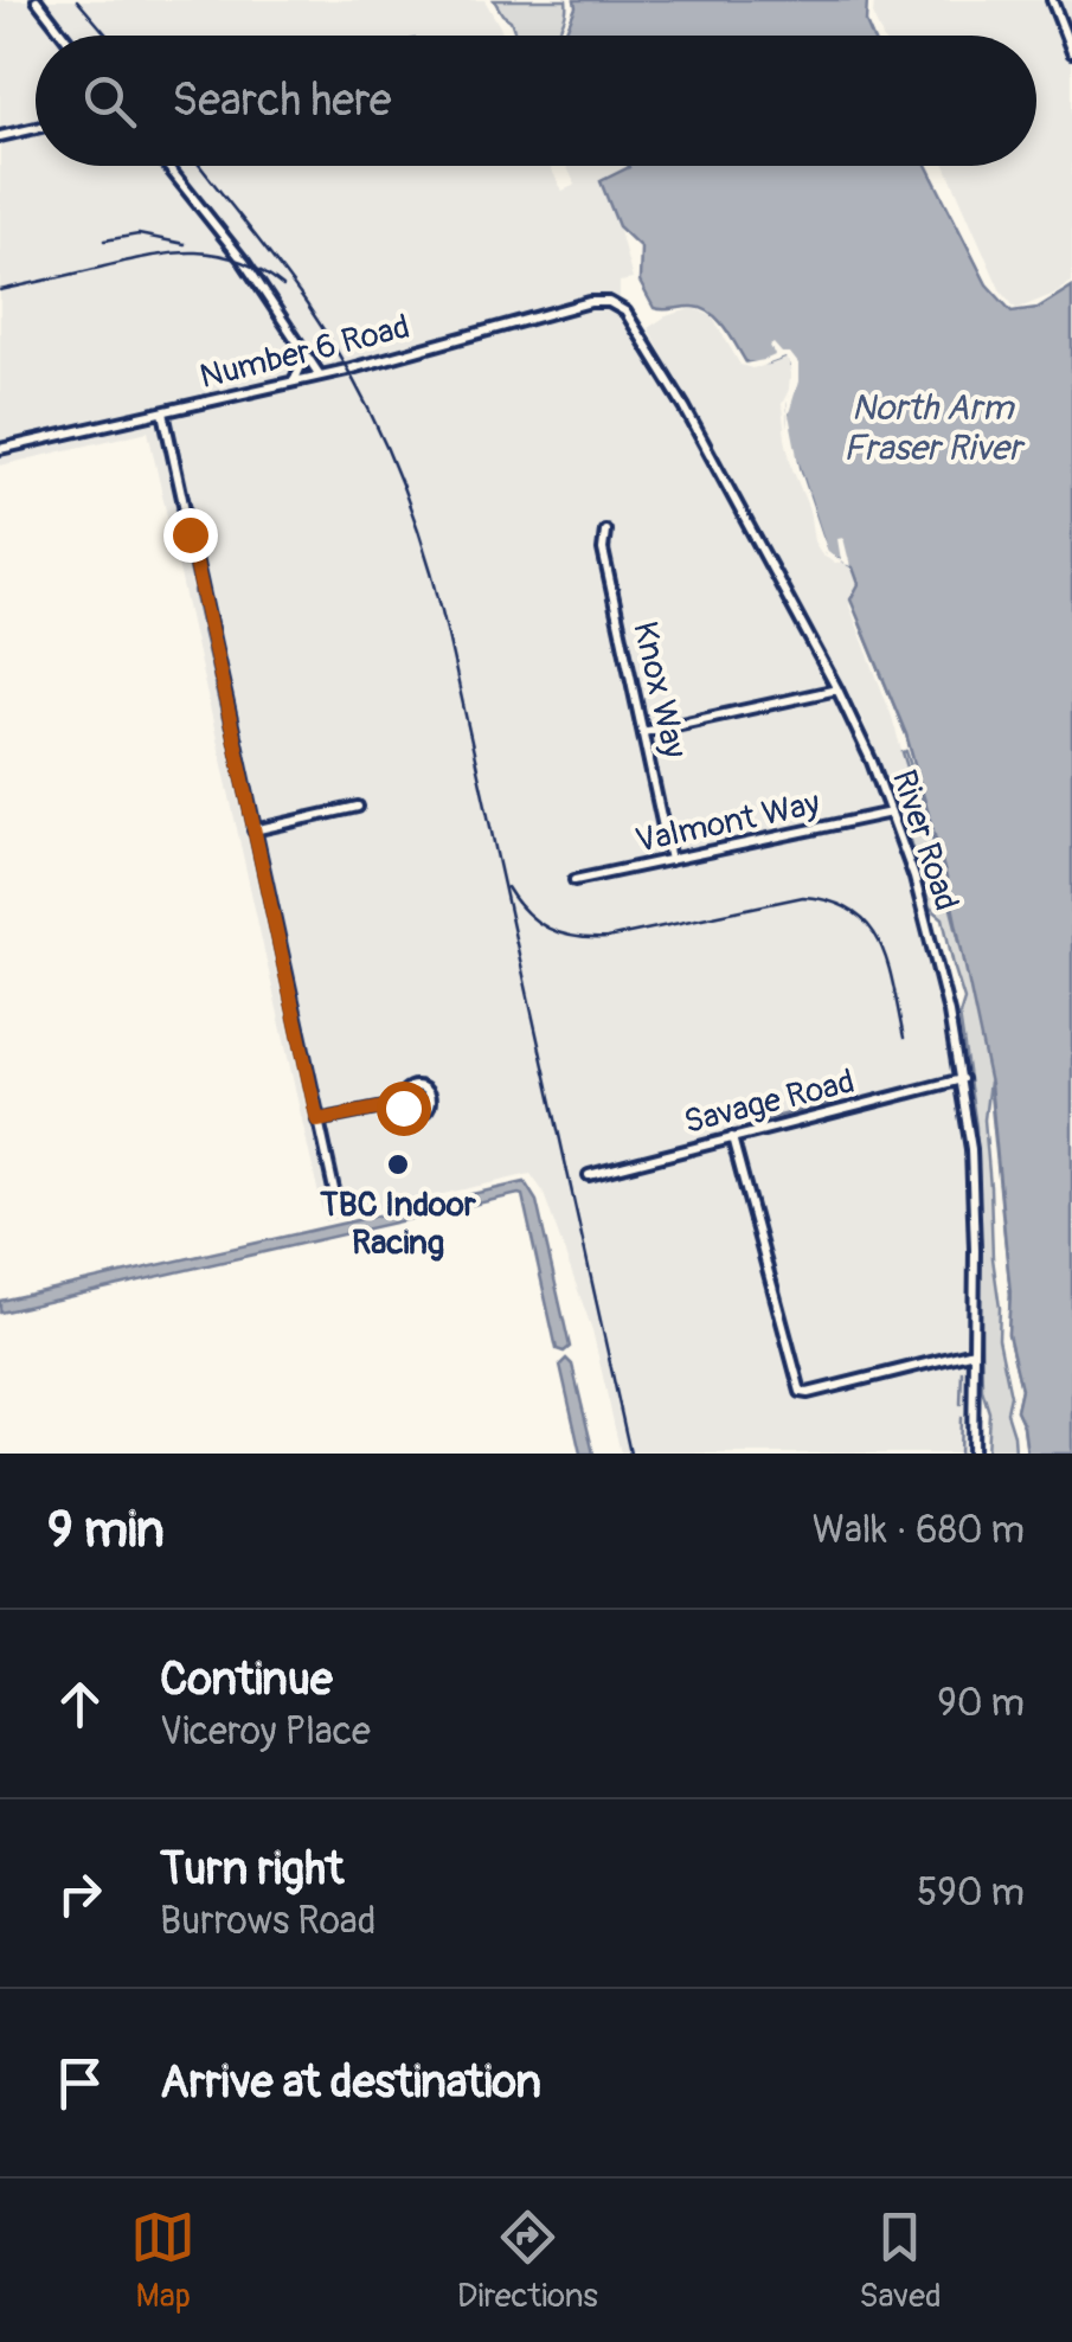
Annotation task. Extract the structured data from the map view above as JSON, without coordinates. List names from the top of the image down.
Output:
{
  "streets": {
    "street": [
      "Number 6 Road",
      "Knox Way",
      "Valmont Way",
      "River Road",
      "Savage Road"
    ]
  },
  "crossings": [
    ["Number 6 Road", "River Road"],
    ["Knox Way", "Valmont Way"],
    ["Valmont Way", "River Road"],
    ["River Road", "Savage Road"]
  ],
  "water": ["North Arm Fraser River"],
  "places": ["TBC Indoor Racing"],
  "page": {
    "search": "Search here",
    "heading": ["9 min", "Walk · 680 m"],
    "list": [
      ["Continue", "Viceroy Place", "90 m"],
      ["Turn right", "Burrows Road", "590 m"],
      "Arrive at destination"
    ],
    "nav": ["Map", "Directions", "Saved"]
  }
}
